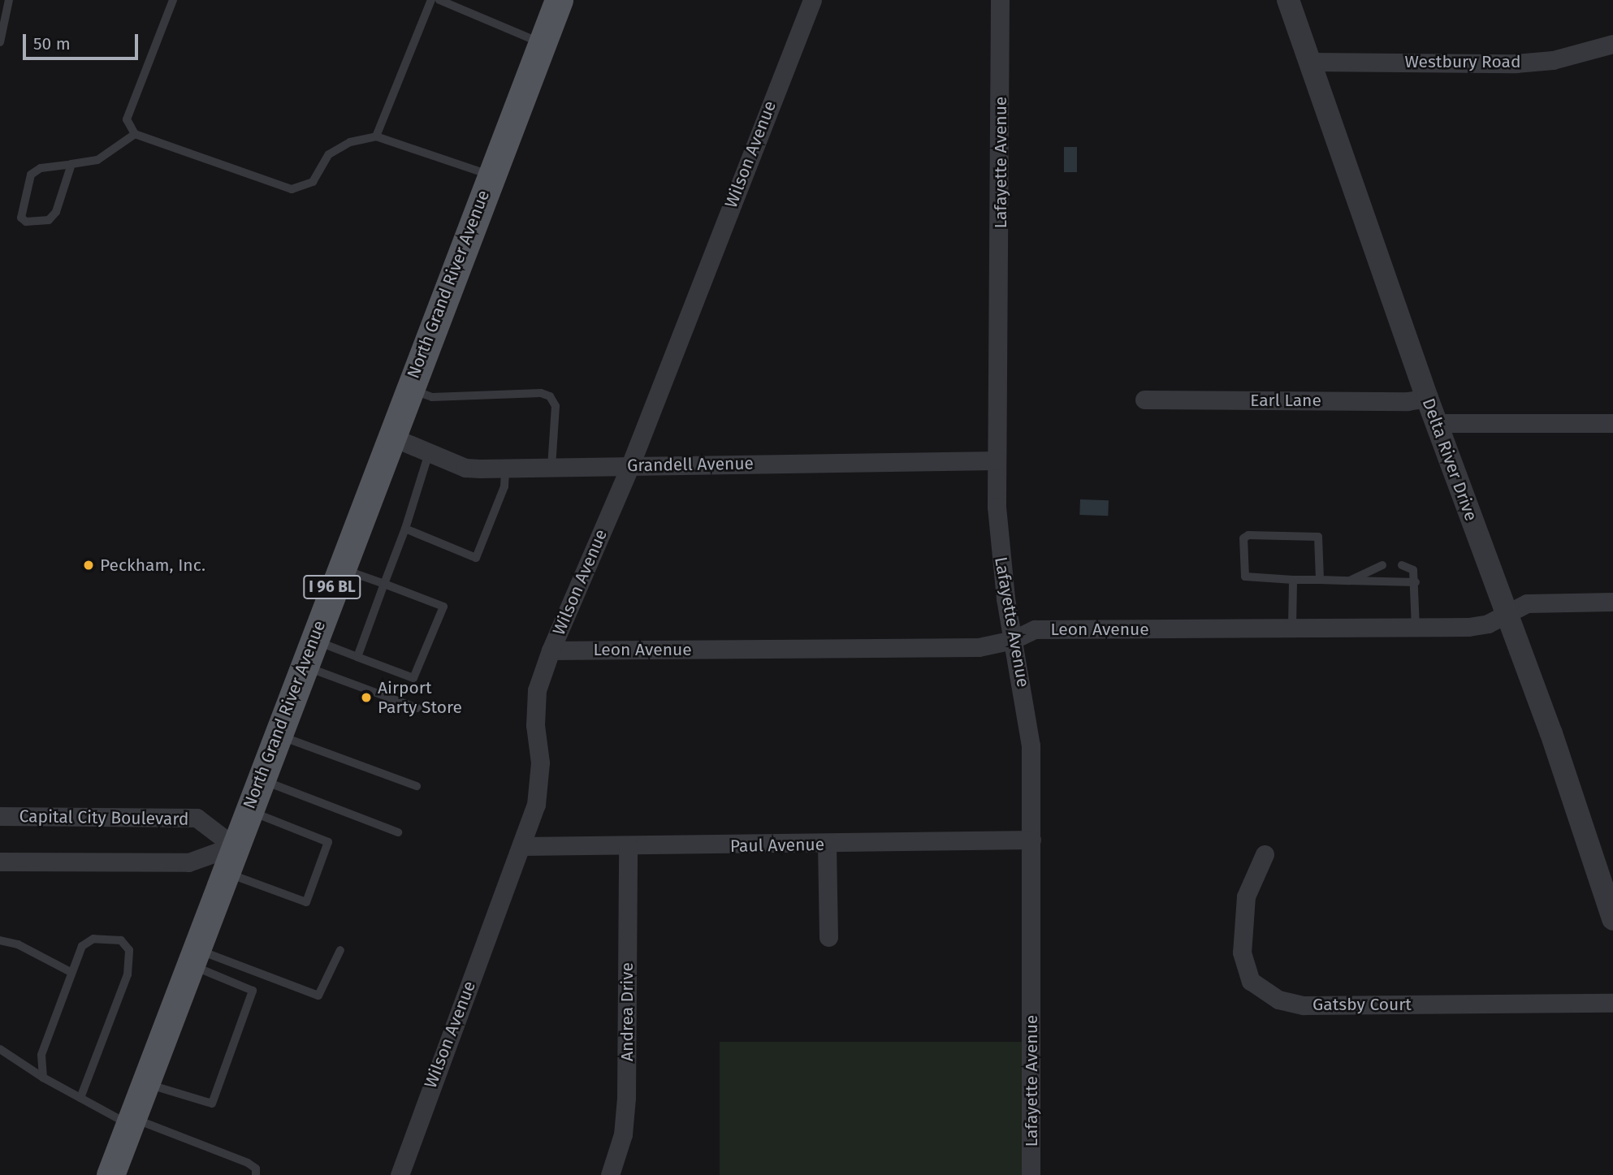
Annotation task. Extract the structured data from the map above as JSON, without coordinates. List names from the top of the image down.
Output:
{
  "streets": {
    "main road": ["North Grand River Avenue", "I 96 BL"],
    "street": [
      "Westbury Road",
      "Wilson Avenue",
      "Lafayette Avenue",
      "Earl Lane",
      "Delta River Drive",
      "Grandell Avenue",
      "Leon Avenue",
      "Capital City Boulevard",
      "Paul Avenue",
      "Gatsby Court",
      "Andrea Drive"
    ]
  },
  "crossings": [
    ["Westbury Road", "Delta River Drive"],
    ["Wilson Avenue", "Grandell Avenue"],
    ["Wilson Avenue", "Leon Avenue"],
    ["Wilson Avenue", "Paul Avenue"],
    ["Lafayette Avenue", "Grandell Avenue"],
    ["Lafayette Avenue", "Leon Avenue"],
    ["Lafayette Avenue", "Paul Avenue"],
    ["North Grand River Avenue", "Grandell Avenue"],
    ["North Grand River Avenue", "Capital City Boulevard"],
    ["Earl Lane", "Delta River Drive"],
    ["Delta River Drive", "Leon Avenue"],
    ["Paul Avenue", "Andrea Drive"]
  ],
  "places": ["Peckham, Inc.", "Airport Party Store"],
  "scale_bar": "50 m"
}
